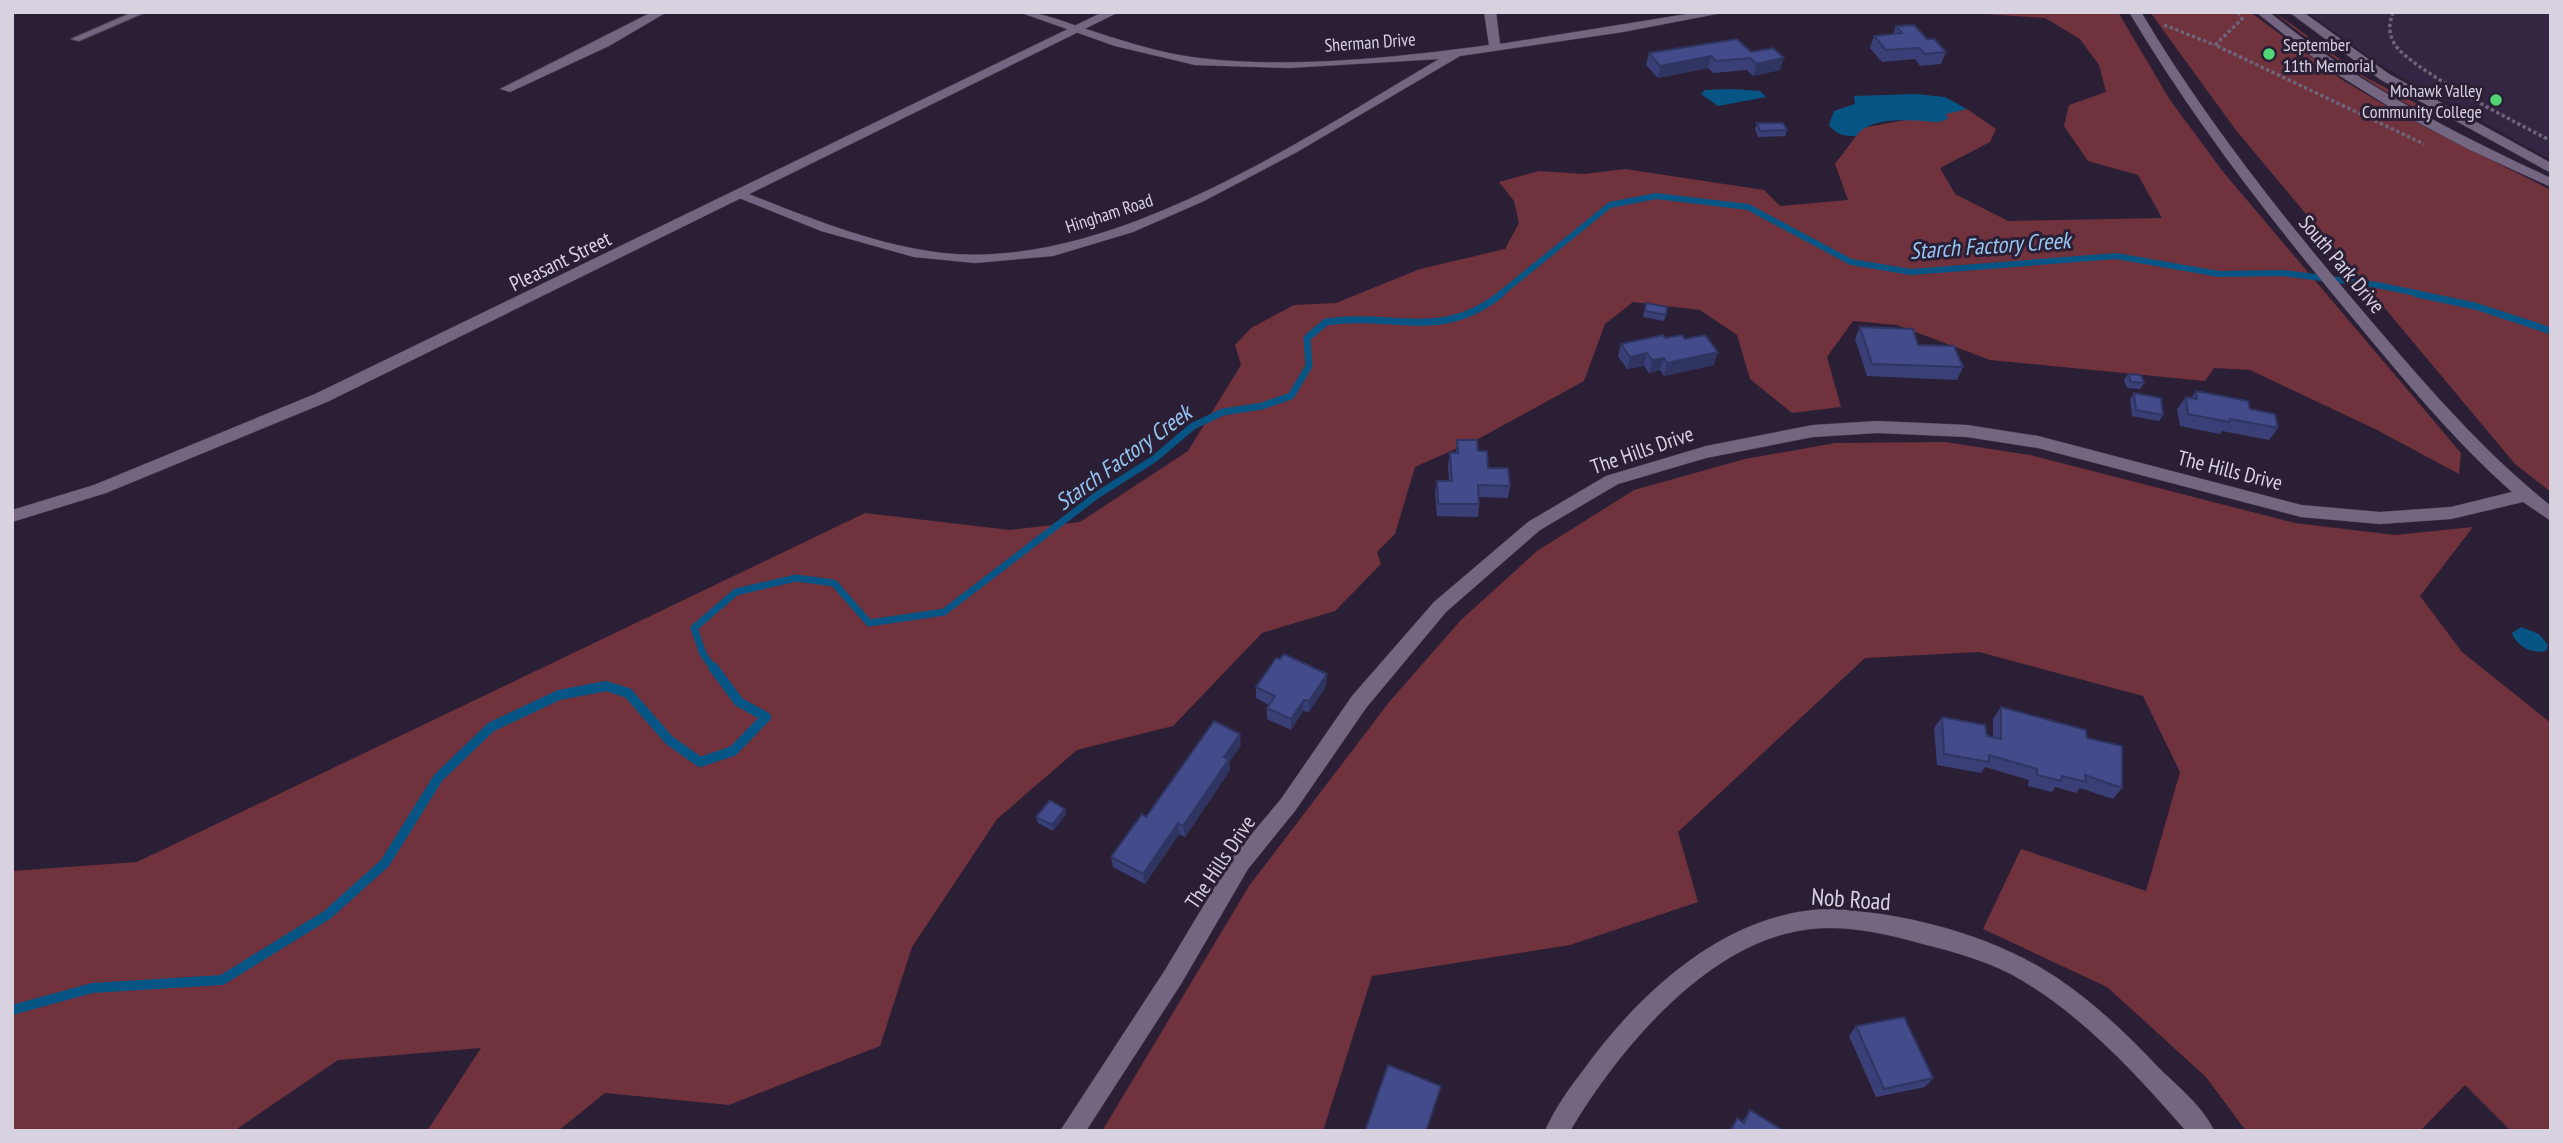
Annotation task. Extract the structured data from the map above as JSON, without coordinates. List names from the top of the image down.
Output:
{
  "streets": {
    "street": [
      "Sherman Drive",
      "Hingham Road",
      "Pleasant Street",
      "South Park Drive",
      "The Hills Drive",
      "Nob Road"
    ]
  },
  "crossings": [
    ["Sherman Drive", "Hingham Road"],
    ["Sherman Drive", "Pleasant Street"],
    ["Hingham Road", "Pleasant Street"],
    ["South Park Drive", "The Hills Drive"]
  ],
  "water": ["Starch Factory Creek"],
  "places": ["September 11th Memorial", "Mohawk Valley Community College"]
}
